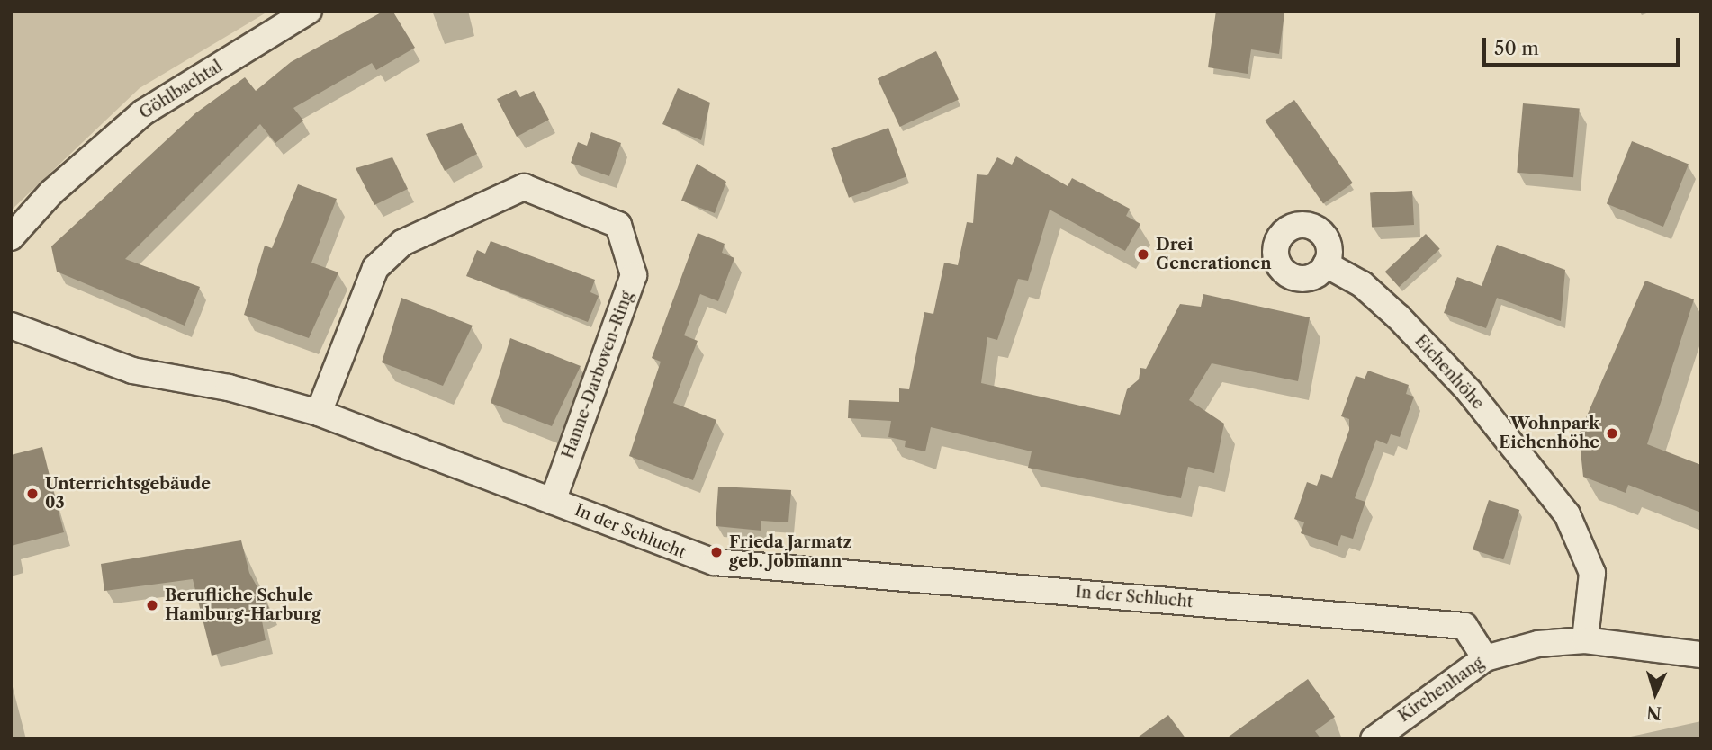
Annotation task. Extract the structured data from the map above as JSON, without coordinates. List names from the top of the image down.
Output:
{
  "streets": {
    "street": [
      "Göhlbachtal",
      "Eichenhöhe",
      "Hanne-Darboven-Ring",
      "In der Schlucht",
      "Kirchenhang"
    ]
  },
  "crossings": [
    ["Eichenhöhe", "Kirchenhang"],
    ["Hanne-Darboven-Ring", "In der Schlucht"],
    ["In der Schlucht", "Kirchenhang"]
  ],
  "places": [
    "Drei Generationen",
    "Wohnpark Eichenhöhe",
    "Unterrichtsgebäude 03",
    "Frieda Jarmatz geb. Jobmann",
    "Berufliche Schule Hamburg-Harburg"
  ],
  "scale_bar": "50 m",
  "north": "bottom"
}
